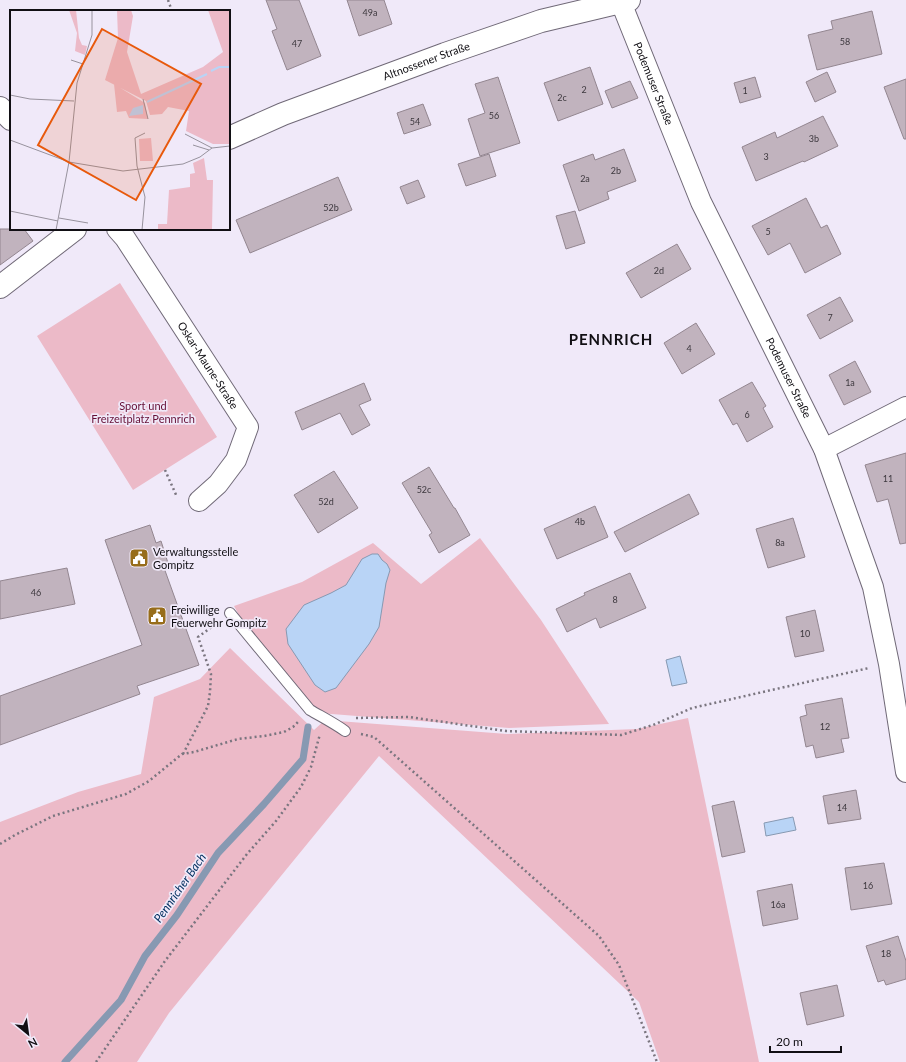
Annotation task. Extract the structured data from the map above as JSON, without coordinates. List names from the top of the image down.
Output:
{
  "streets": {
    "street": ["Altnossener Straße", "Podemuser Straße", "Oskar-Maune-Straße"]
  },
  "crossings": [
    ["Altnossener Straße", "Podemuser Straße"]
  ],
  "districts": ["PENNRICH"],
  "water": ["Pennricher Bach"],
  "parks": ["Sport und Freizeitplatz Pennrich"],
  "places": {
    "public building": ["Verwaltungsstelle Gompitz", "Freiwillige Feuerwehr Gompitz"]
  },
  "house_numbers": [
    "49a",
    "58",
    "47",
    "2",
    "1",
    "2c",
    "56",
    "54",
    "3b",
    "3",
    "2b",
    "2a",
    "52b",
    "5",
    "2d",
    "7",
    "4",
    "1a",
    "6",
    "11",
    "52c",
    "52d",
    "4b",
    "8a",
    "46",
    "8",
    "10",
    "12",
    "14",
    "16",
    "16a",
    "18"
  ],
  "scale_bar": "20 m",
  "north": "bottom right"
}
